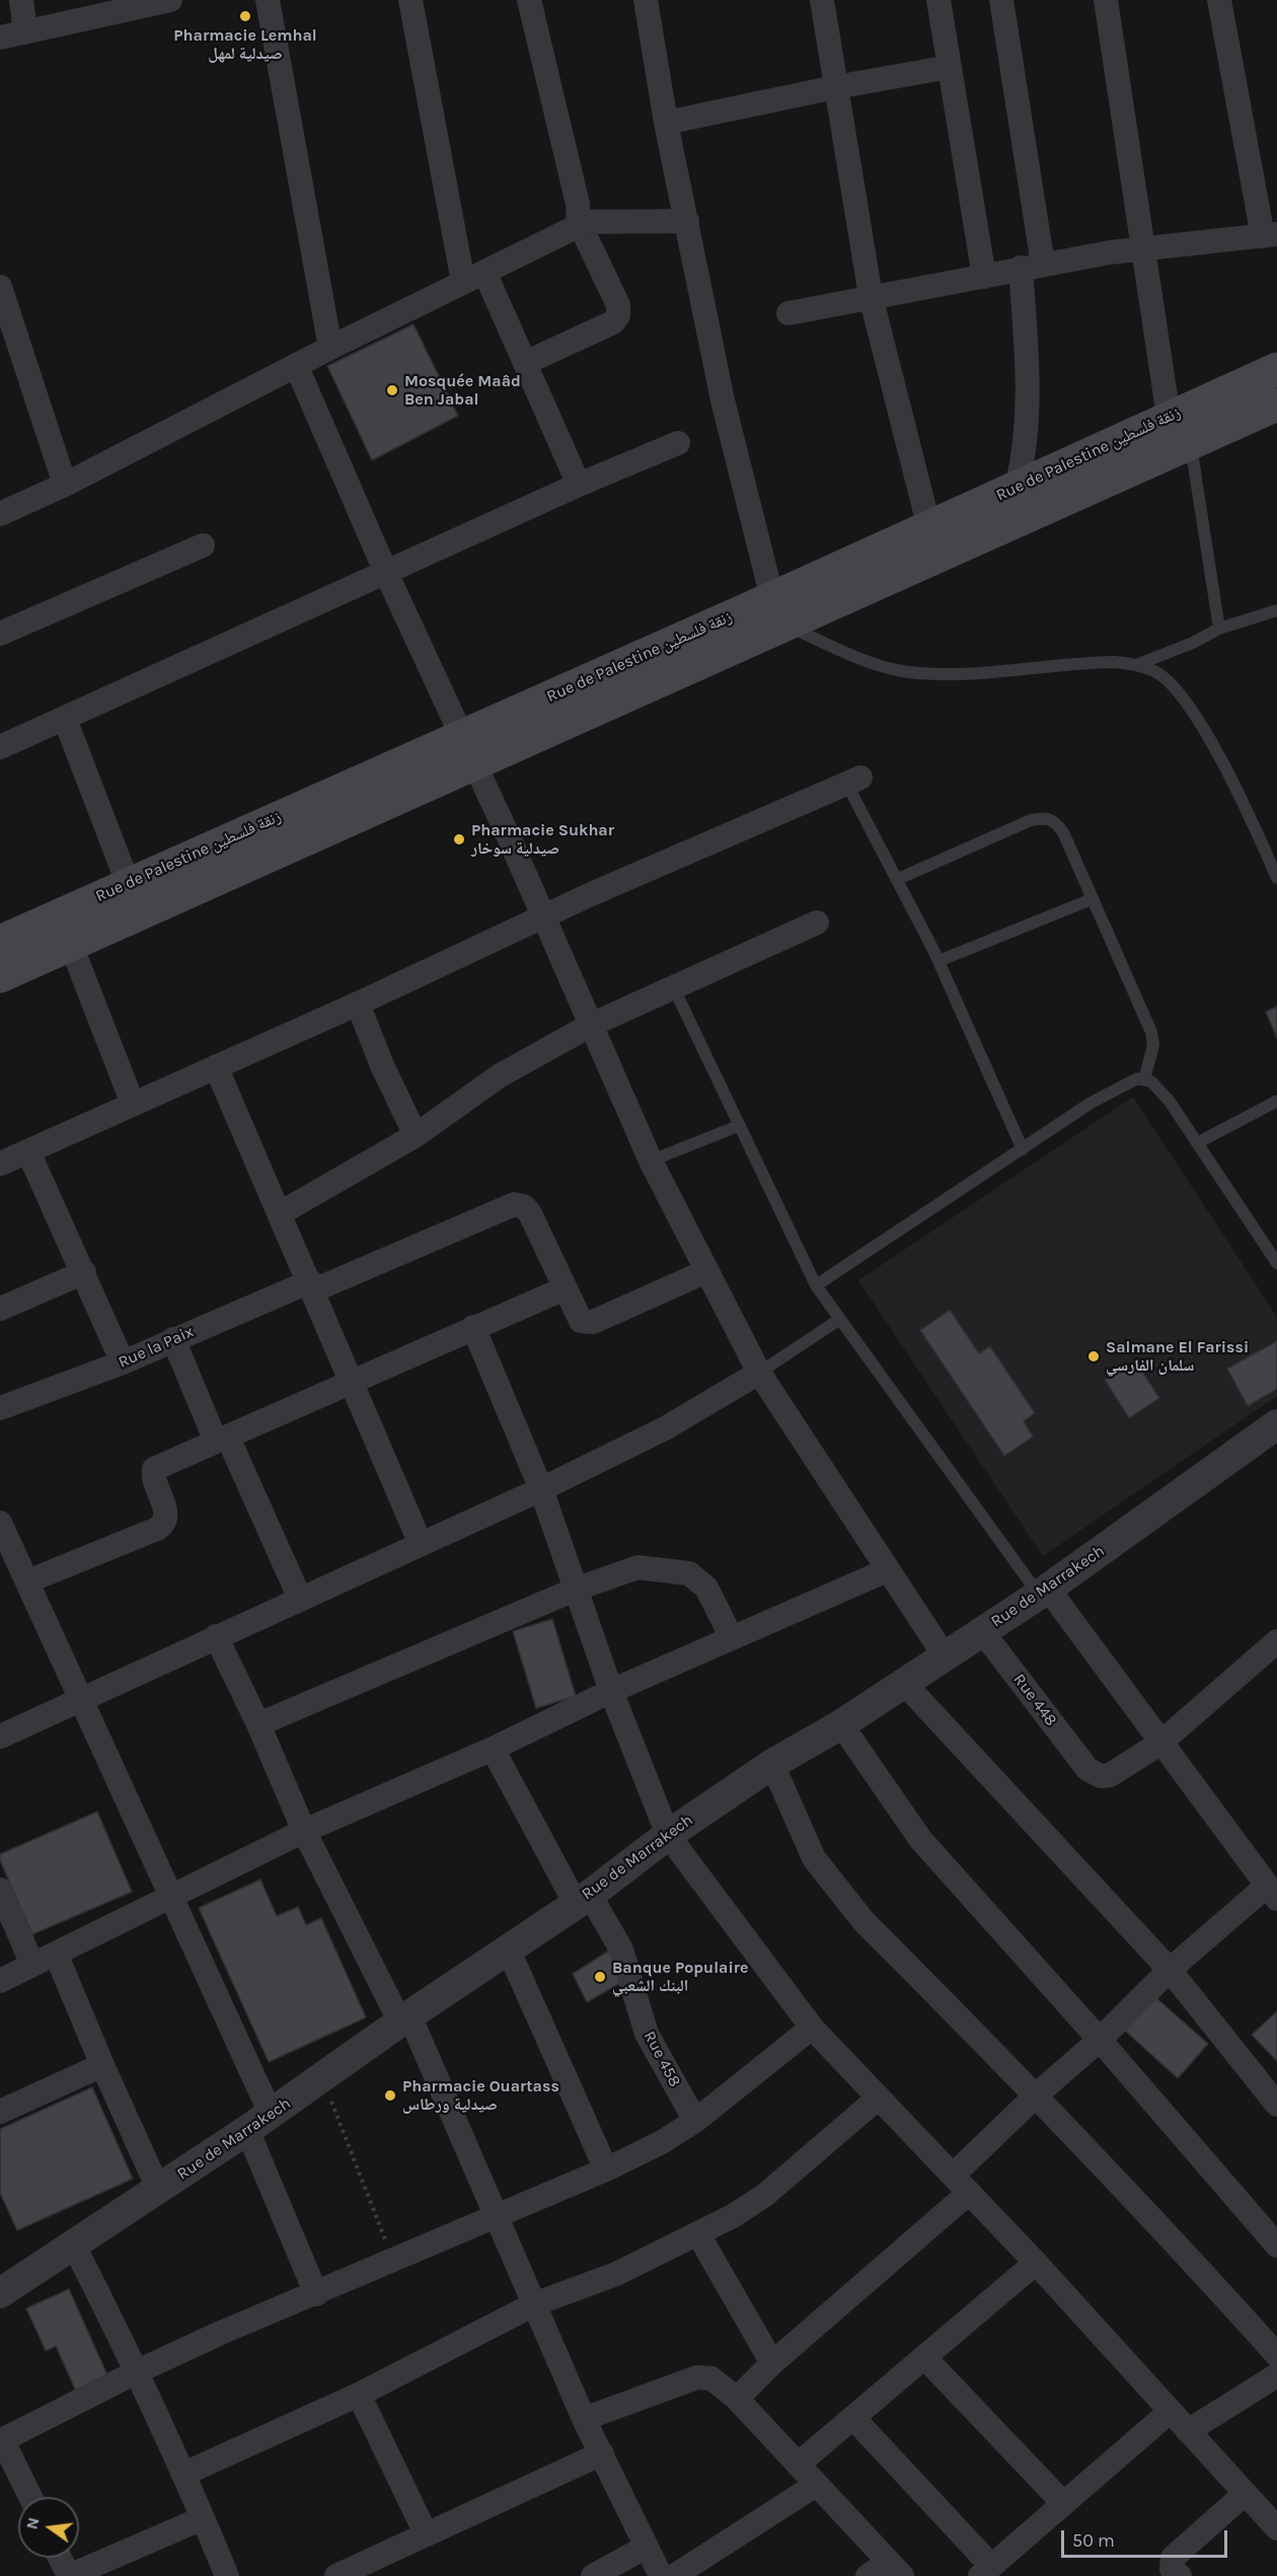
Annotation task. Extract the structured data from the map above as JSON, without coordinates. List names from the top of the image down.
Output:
{
  "streets": {
    "main road": ["Rue de Palestine زنقة فلسطين"],
    "street": [
      "Rue la Paix",
      "Rue de Marrakech",
      "Rue 448",
      "Rue 458"
    ]
  },
  "crossings": [
    ["Rue de Marrakech", "Rue 448"],
    ["Rue de Marrakech", "Rue 458"]
  ],
  "places": [
    "Pharmacie Lemhal صيدلية لمهل",
    "Mosquée Maâd Ben Jabal",
    "Pharmacie Sukhar صيدلية سوخار",
    "Salmane El Farissi سلمان الفارسي",
    "Banque Populaire البنك الشعبي",
    "Pharmacie Ouartass صيدلية ورطاس"
  ],
  "scale_bar": "50 m",
  "north": "left"
}
